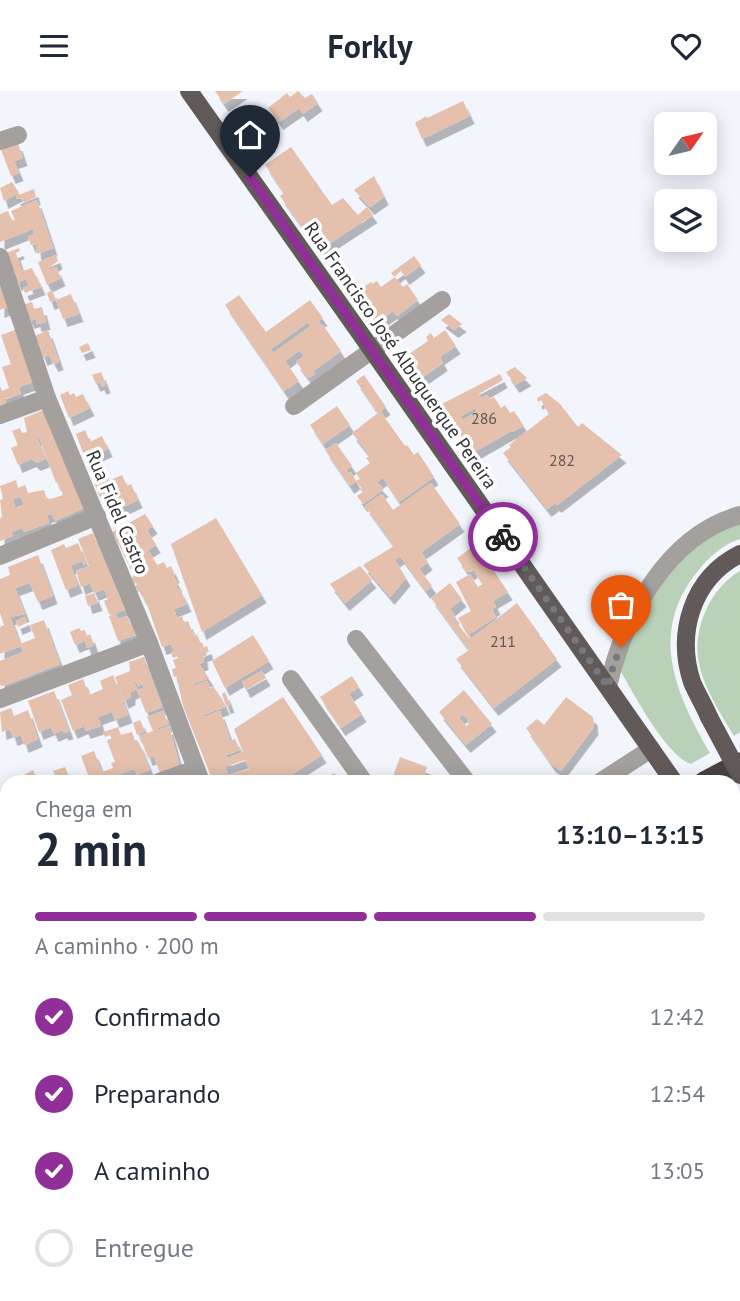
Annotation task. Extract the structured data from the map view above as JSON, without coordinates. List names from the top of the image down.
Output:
{
  "streets": {
    "main road": ["Rua Francisco José Albuquerque Pereira"],
    "street": ["Rua Fidel Castro"]
  },
  "house_numbers": ["286", "282", "211"],
  "north": "top right",
  "page": {
    "header": "Forkly",
    "heading": ["2 min", "Chega em", "13:10–13:15"],
    "bar": "A caminho · 200 m",
    "list": [
      ["Confirmado", "12:42"],
      ["Preparando", "12:54"],
      ["A caminho", "13:05"],
      "Entregue"
    ]
  }
}
